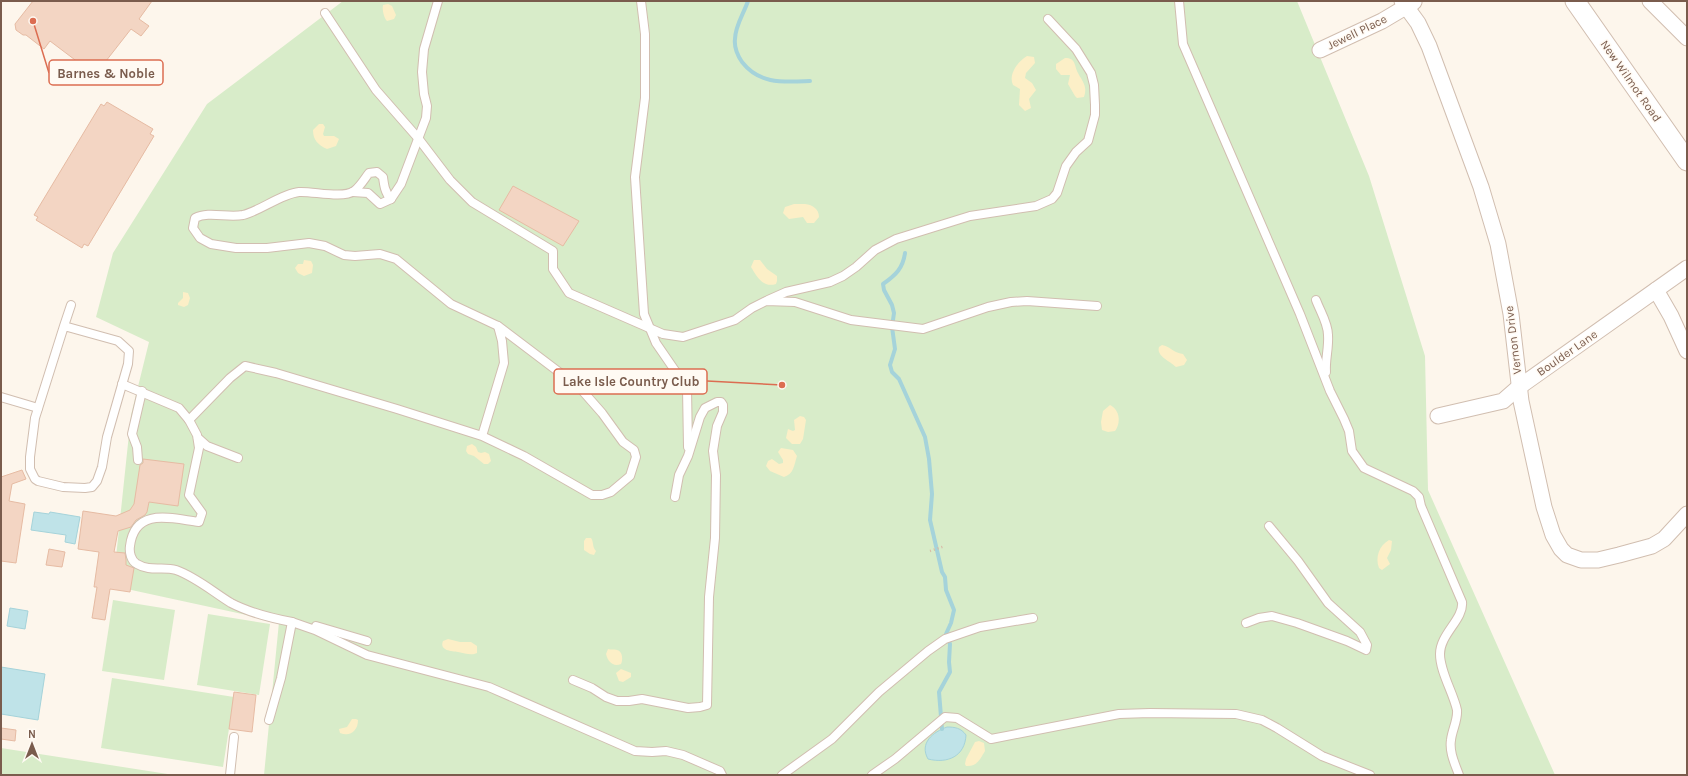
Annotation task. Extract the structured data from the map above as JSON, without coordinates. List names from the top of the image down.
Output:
{
  "streets": {
    "street": [
      "Jewell Place",
      "New Wilmot Road",
      "Vernon Drive",
      "Boulder Lane"
    ]
  },
  "crossings": [
    ["Jewell Place", "Vernon Drive"],
    ["Vernon Drive", "Boulder Lane"]
  ],
  "places": ["Barnes & Noble", "Lake Isle Country Club"],
  "north": "top"
}
